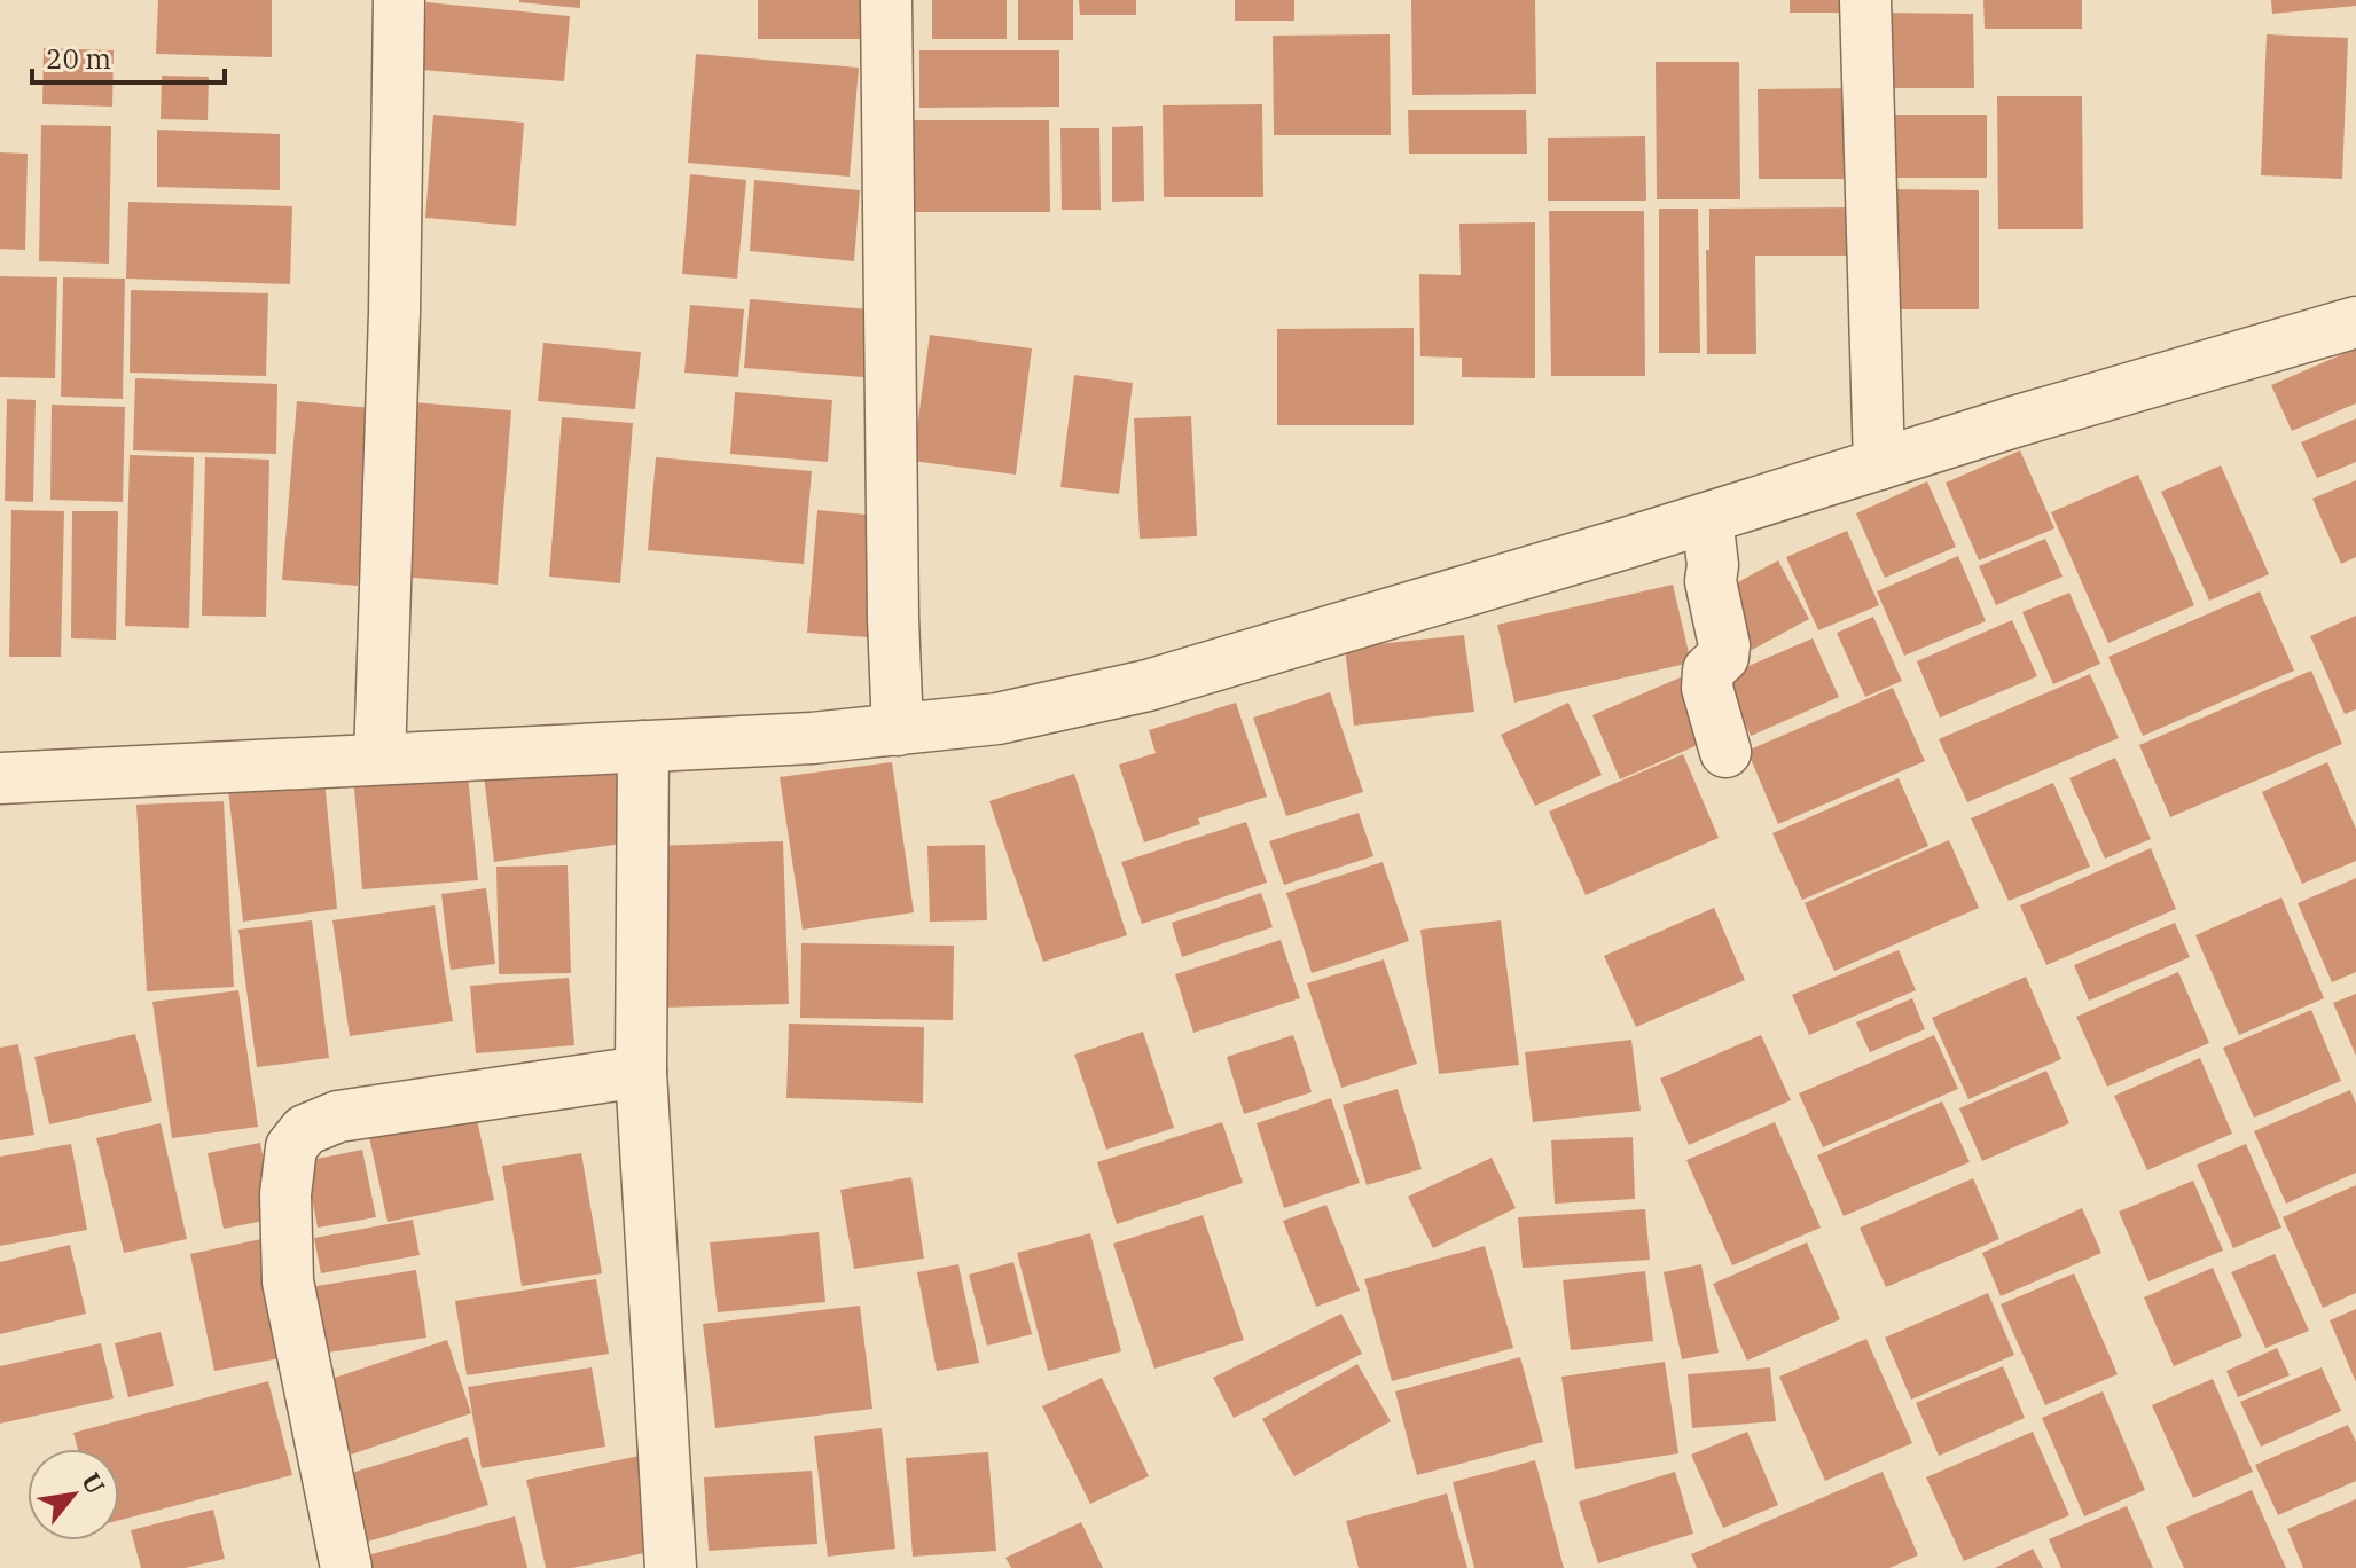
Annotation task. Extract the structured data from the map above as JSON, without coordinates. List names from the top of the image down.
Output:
{
  "scale_bar": "20 m",
  "north": "top right"
}
